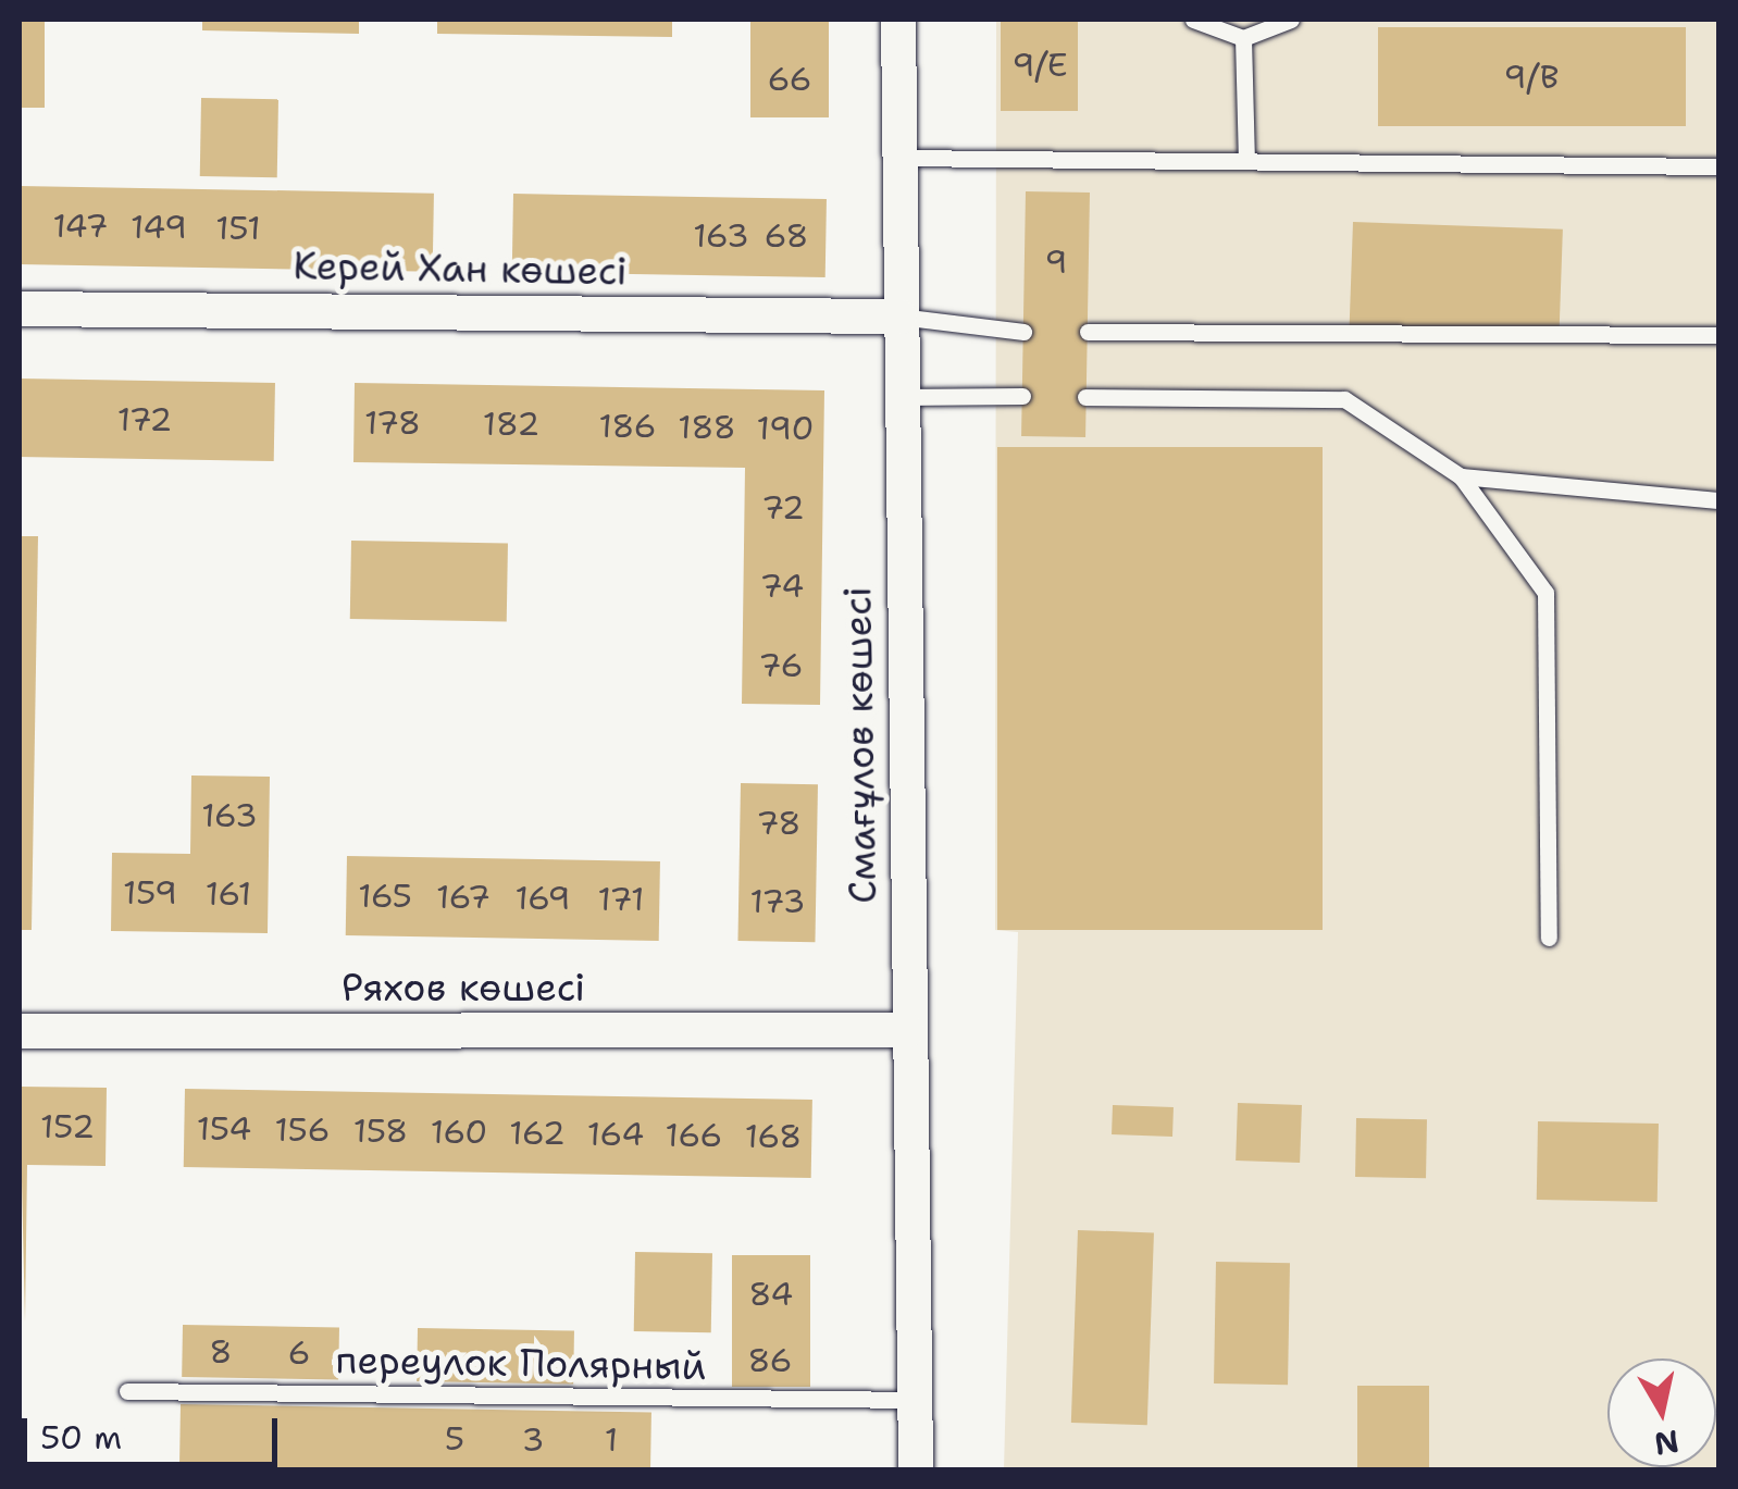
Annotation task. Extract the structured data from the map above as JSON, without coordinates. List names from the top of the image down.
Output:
{
  "streets": {
    "street": ["Керей Хан көшесі", "Смағұлов көшесі", "Ряхов көшесі"],
    "lane": ["переулок Полярный"]
  },
  "crossings": [
    ["Керей Хан көшесі", "Смағұлов көшесі"],
    ["Смағұлов көшесі", "Ряхов көшесі"],
    ["Смағұлов көшесі", "переулок Полярный"]
  ],
  "house_numbers": [
    "9/Е",
    "9/В",
    "66",
    "147",
    "149",
    "151",
    "163",
    "68",
    "9",
    "172",
    "178",
    "182",
    "186",
    "188",
    "190",
    "72",
    "74",
    "76",
    "163",
    "78",
    "159",
    "161",
    "165",
    "167",
    "169",
    "171",
    "173",
    "152",
    "154",
    "156",
    "158",
    "160",
    "162",
    "164",
    "166",
    "168",
    "84",
    "8",
    "6",
    "86",
    "5",
    "3",
    "1"
  ],
  "scale_bar": "50 m",
  "north": "bottom"
}
